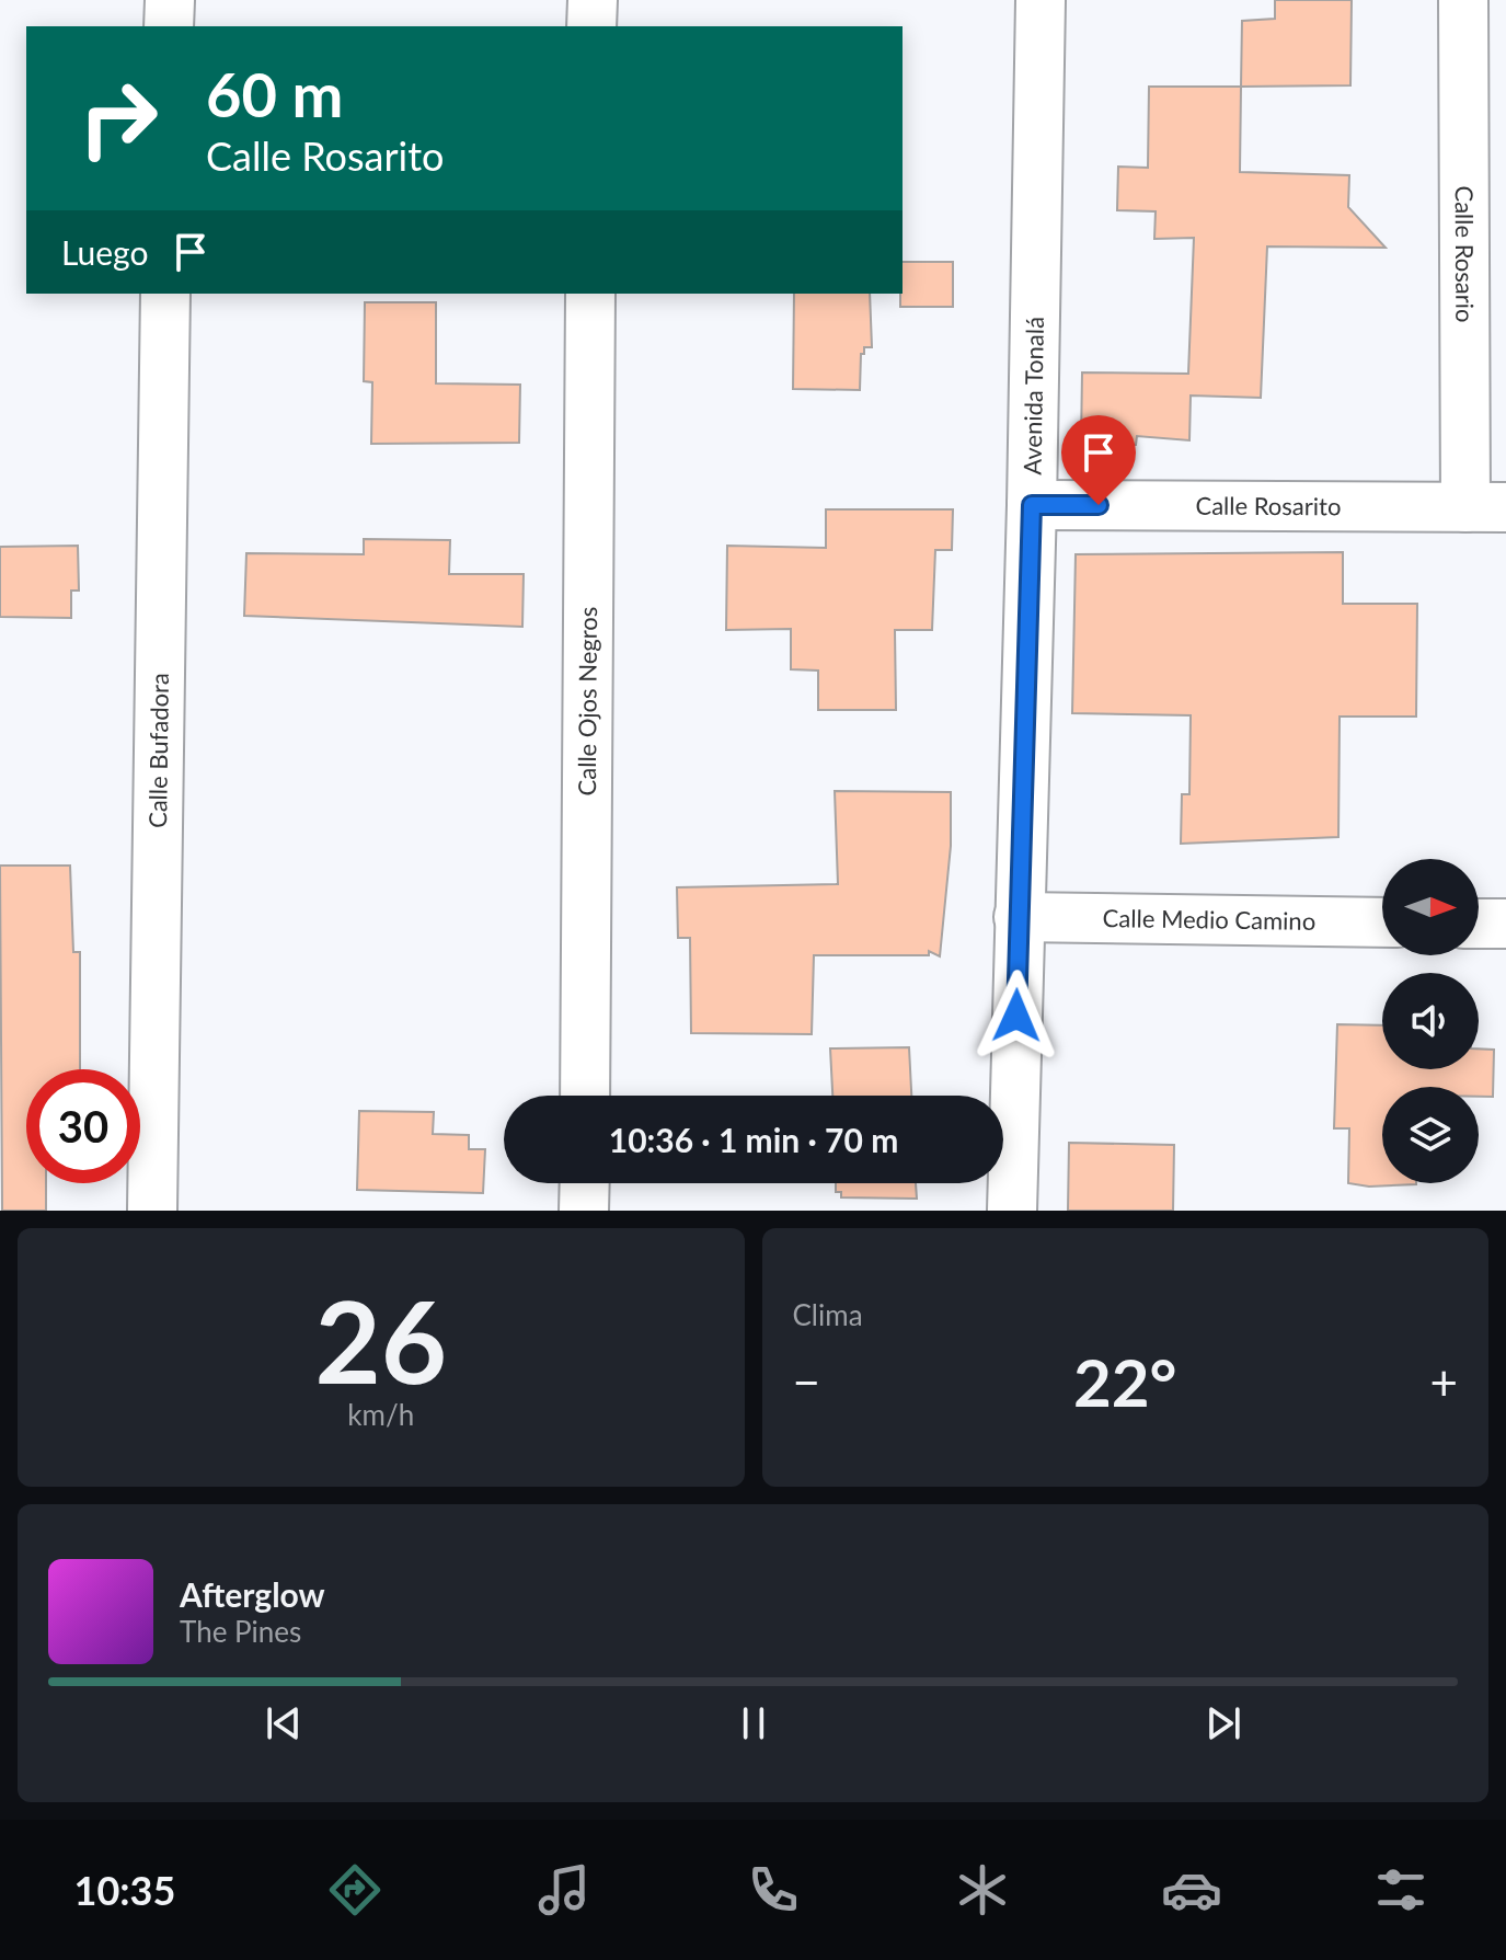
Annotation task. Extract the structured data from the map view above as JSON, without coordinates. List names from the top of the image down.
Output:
{
  "streets": {
    "street": [
      "Calle Rosario",
      "Avenida Tonalá",
      "Calle Rosarito",
      "Calle Ojos Negros",
      "Calle Bufadora",
      "Calle Medio Camino"
    ]
  },
  "crossings": [
    ["Calle Rosario", "Calle Rosarito"],
    ["Avenida Tonalá", "Calle Rosarito"],
    ["Avenida Tonalá", "Calle Medio Camino"]
  ],
  "north": "right",
  "page": {
    "turn": ["60 m", "Calle Rosarito"],
    "then": "Luego",
    "limit": "30",
    "trip": "10:36 · 1 min · 70 m",
    "tile": [
      ["26", "km/h"],
      "Clima"
    ],
    "heat": ["−", "22°", "+"],
    "song": ["Afterglow", "The Pines"],
    "tabs": "10:35"
  }
}
